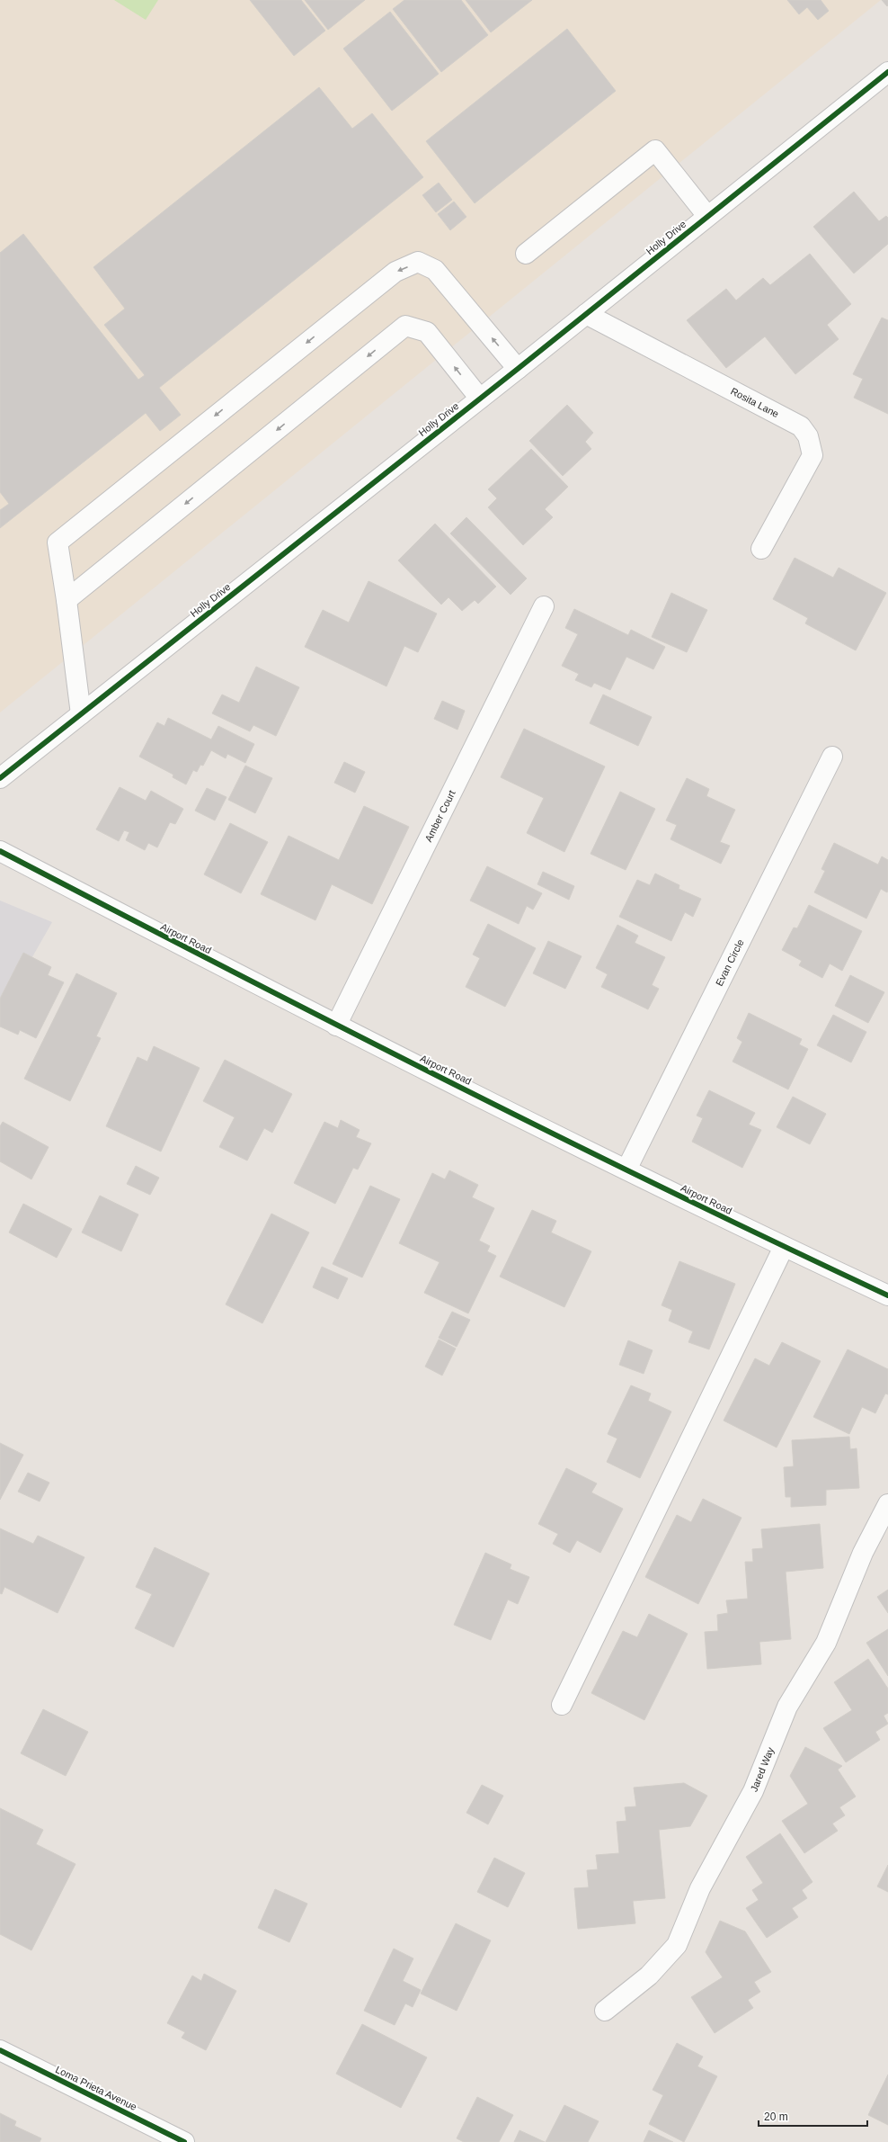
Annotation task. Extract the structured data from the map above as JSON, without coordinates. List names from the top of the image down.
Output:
{
  "streets": {
    "street": [
      "Holly Drive",
      "Rosita Lane",
      "Amber Court",
      "Airport Road",
      "Evan Circle",
      "Jared Way",
      "Loma Prieta Avenue"
    ]
  },
  "crossings": [
    ["Holly Drive", "Rosita Lane"],
    ["Amber Court", "Airport Road"],
    ["Airport Road", "Evan Circle"]
  ],
  "scale_bar": "20 m"
}
